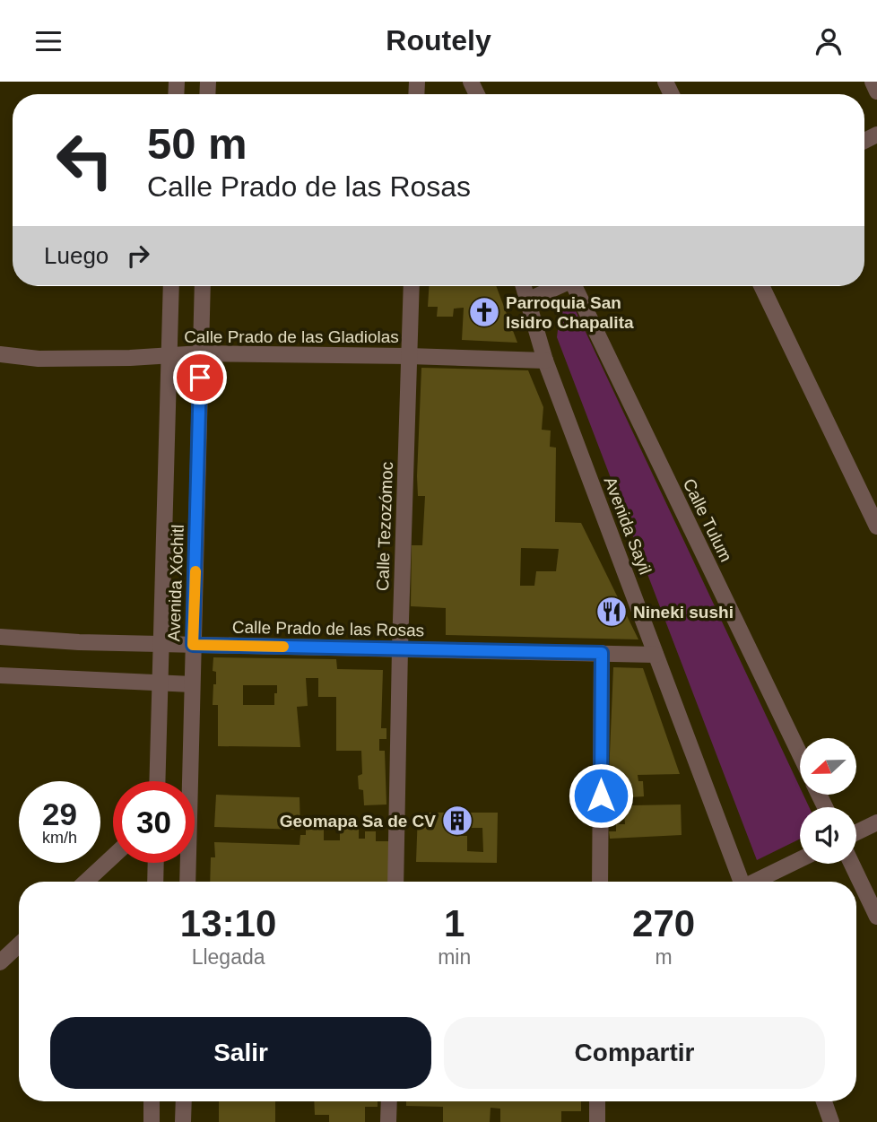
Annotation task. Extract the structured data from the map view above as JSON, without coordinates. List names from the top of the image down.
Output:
{
  "streets": {
    "street": [
      "Calle Prado de las Gladiolas",
      "Calle Tulum",
      "Avenida Sayil",
      "Calle Tezozómoc",
      "Avenida Xóchitl",
      "Calle Prado de las Rosas"
    ]
  },
  "crossings": [
    ["Calle Prado de las Gladiolas", "Avenida Sayil"],
    ["Calle Prado de las Gladiolas", "Calle Tezozómoc"],
    ["Calle Prado de las Gladiolas", "Avenida Xóchitl"],
    ["Avenida Sayil", "Calle Prado de las Rosas"],
    ["Calle Tezozómoc", "Calle Prado de las Rosas"],
    ["Avenida Xóchitl", "Calle Prado de las Rosas"]
  ],
  "places": {
    "church": ["Parroquia San Isidro Chapalita"],
    "restaurant": ["Nineki sushi"],
    "building": ["Geomapa Sa de CV"]
  },
  "north": "left",
  "page": {
    "header": "Routely",
    "turn": ["50 m", "Calle Prado de las Rosas"],
    "then": "Luego",
    "speed": "29 km/h",
    "limit": "30",
    "eta": [
      "13:10",
      "Llegada",
      "1",
      "min",
      "270",
      "m"
    ],
    "buttons": ["Salir", "Compartir"]
  }
}
